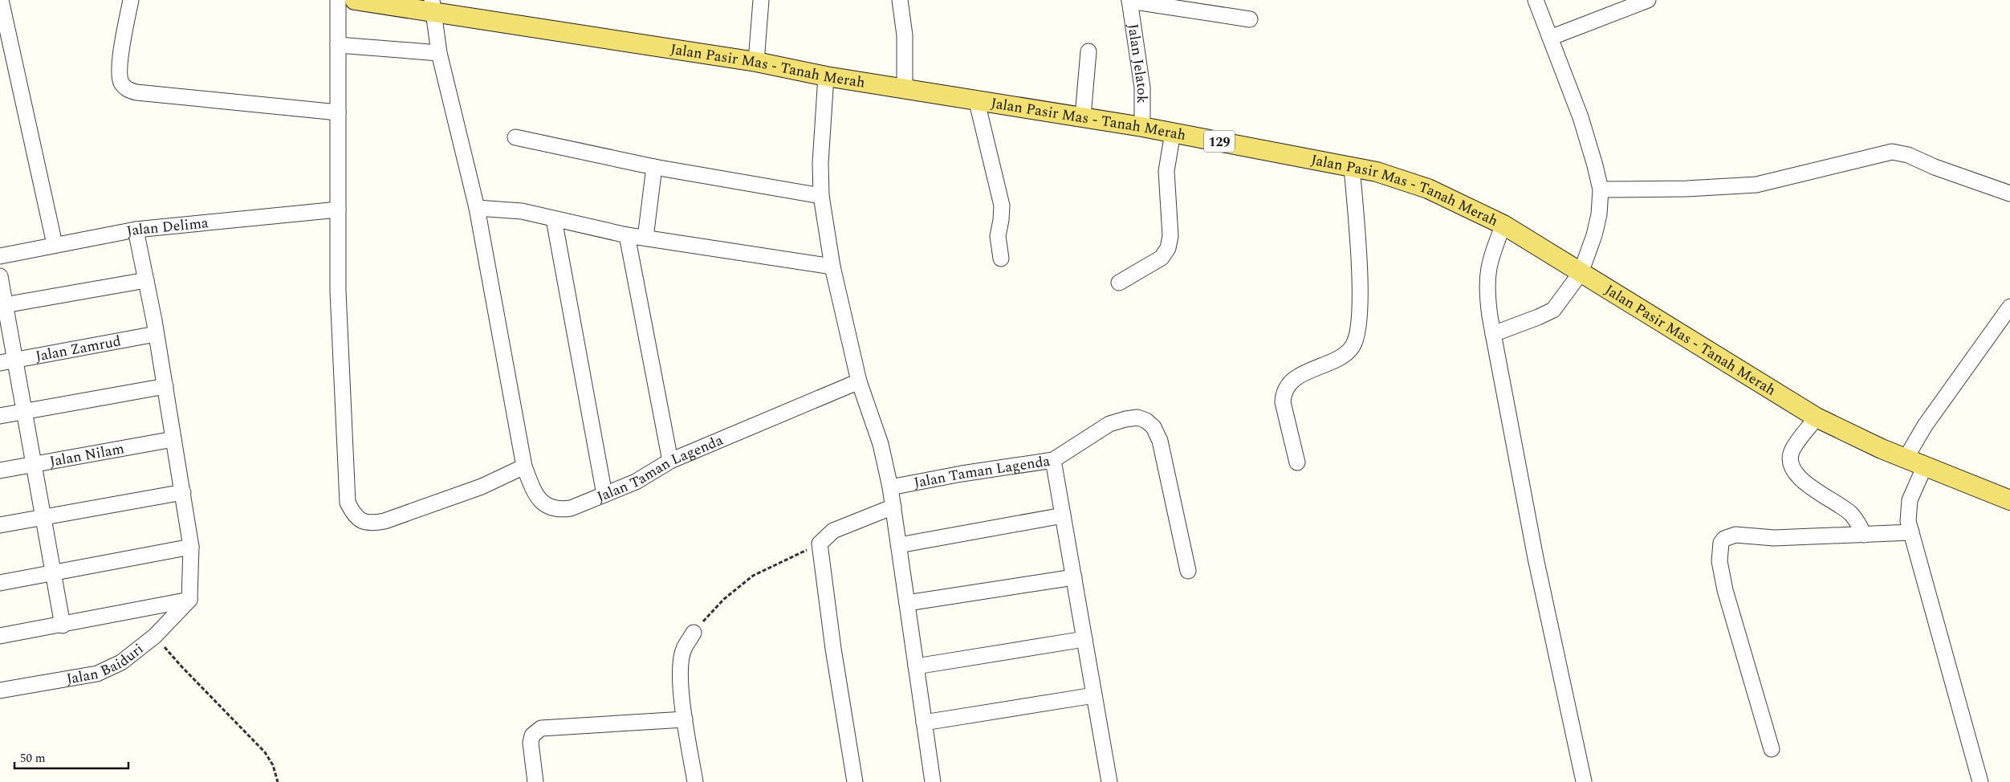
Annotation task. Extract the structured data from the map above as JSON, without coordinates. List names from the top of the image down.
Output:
{
  "streets": {
    "main road": ["Jalan Pasir Mas - Tanah Merah", "129"],
    "street": [
      "Jalan Jelatok",
      "Jalan Delima",
      "Jalan Zamrud",
      "Jalan Nilam",
      "Jalan Taman Lagenda",
      "Jalan Baiduri"
    ]
  },
  "crossings": [
    ["Jalan Jelatok", "Jalan Pasir Mas - Tanah Merah"],
    ["Jalan Pasir Mas - Tanah Merah", "Jalan Taman Lagenda"]
  ],
  "scale_bar": "50 m"
}
